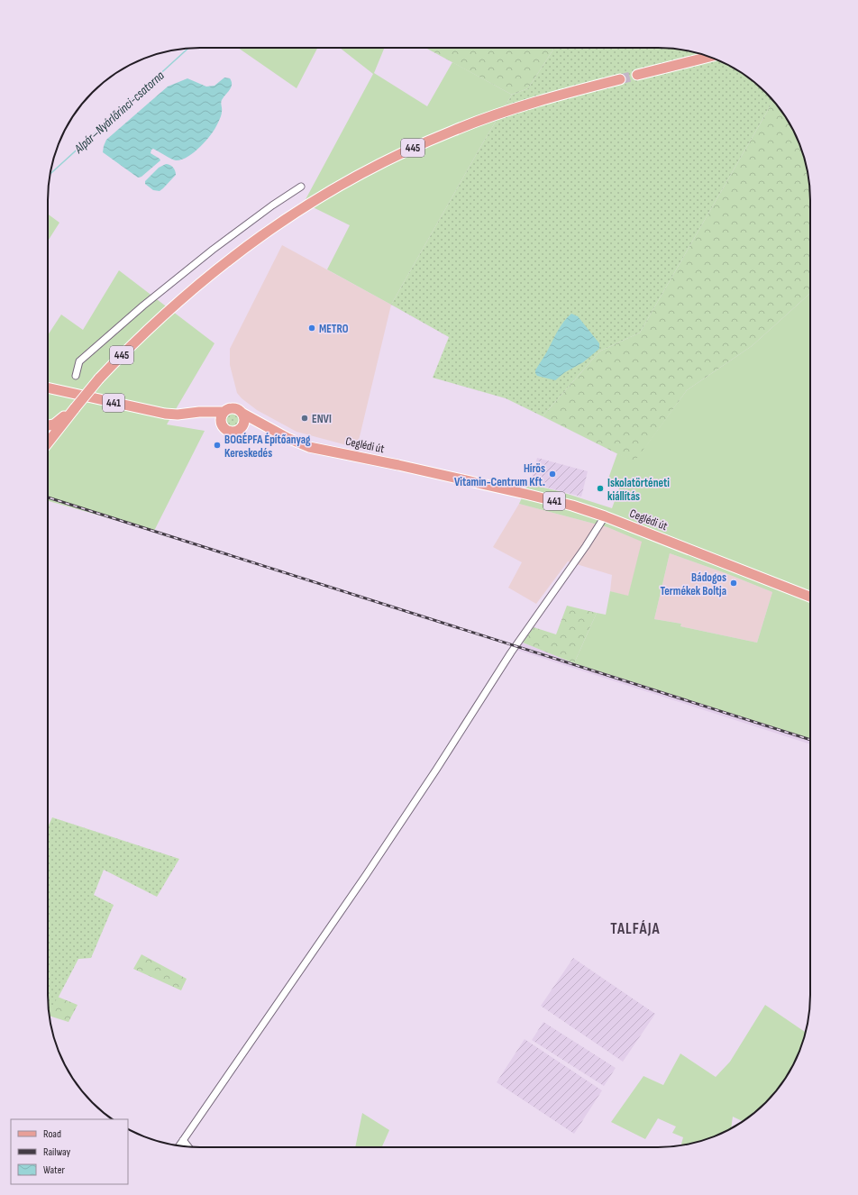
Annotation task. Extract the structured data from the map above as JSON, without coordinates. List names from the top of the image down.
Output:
{
  "streets": {
    "main road": ["445", "441", "Ceglédi út"]
  },
  "crossings": [
    ["441", "Ceglédi út"]
  ],
  "districts": ["TALFÁJA"],
  "water": ["Alpár–Nyárlőrinci-csatorna"],
  "places": [
    "METRO",
    "ENVI",
    "BOGÉPFA Építőanyag Kereskedés",
    "Hírös Vitamin-Centrum Kft.",
    "Iskolatörténeti kiállítás",
    "Bádogos Termékek Boltja"
  ],
  "legend": ["Road", "Railway", "Water"]
}
